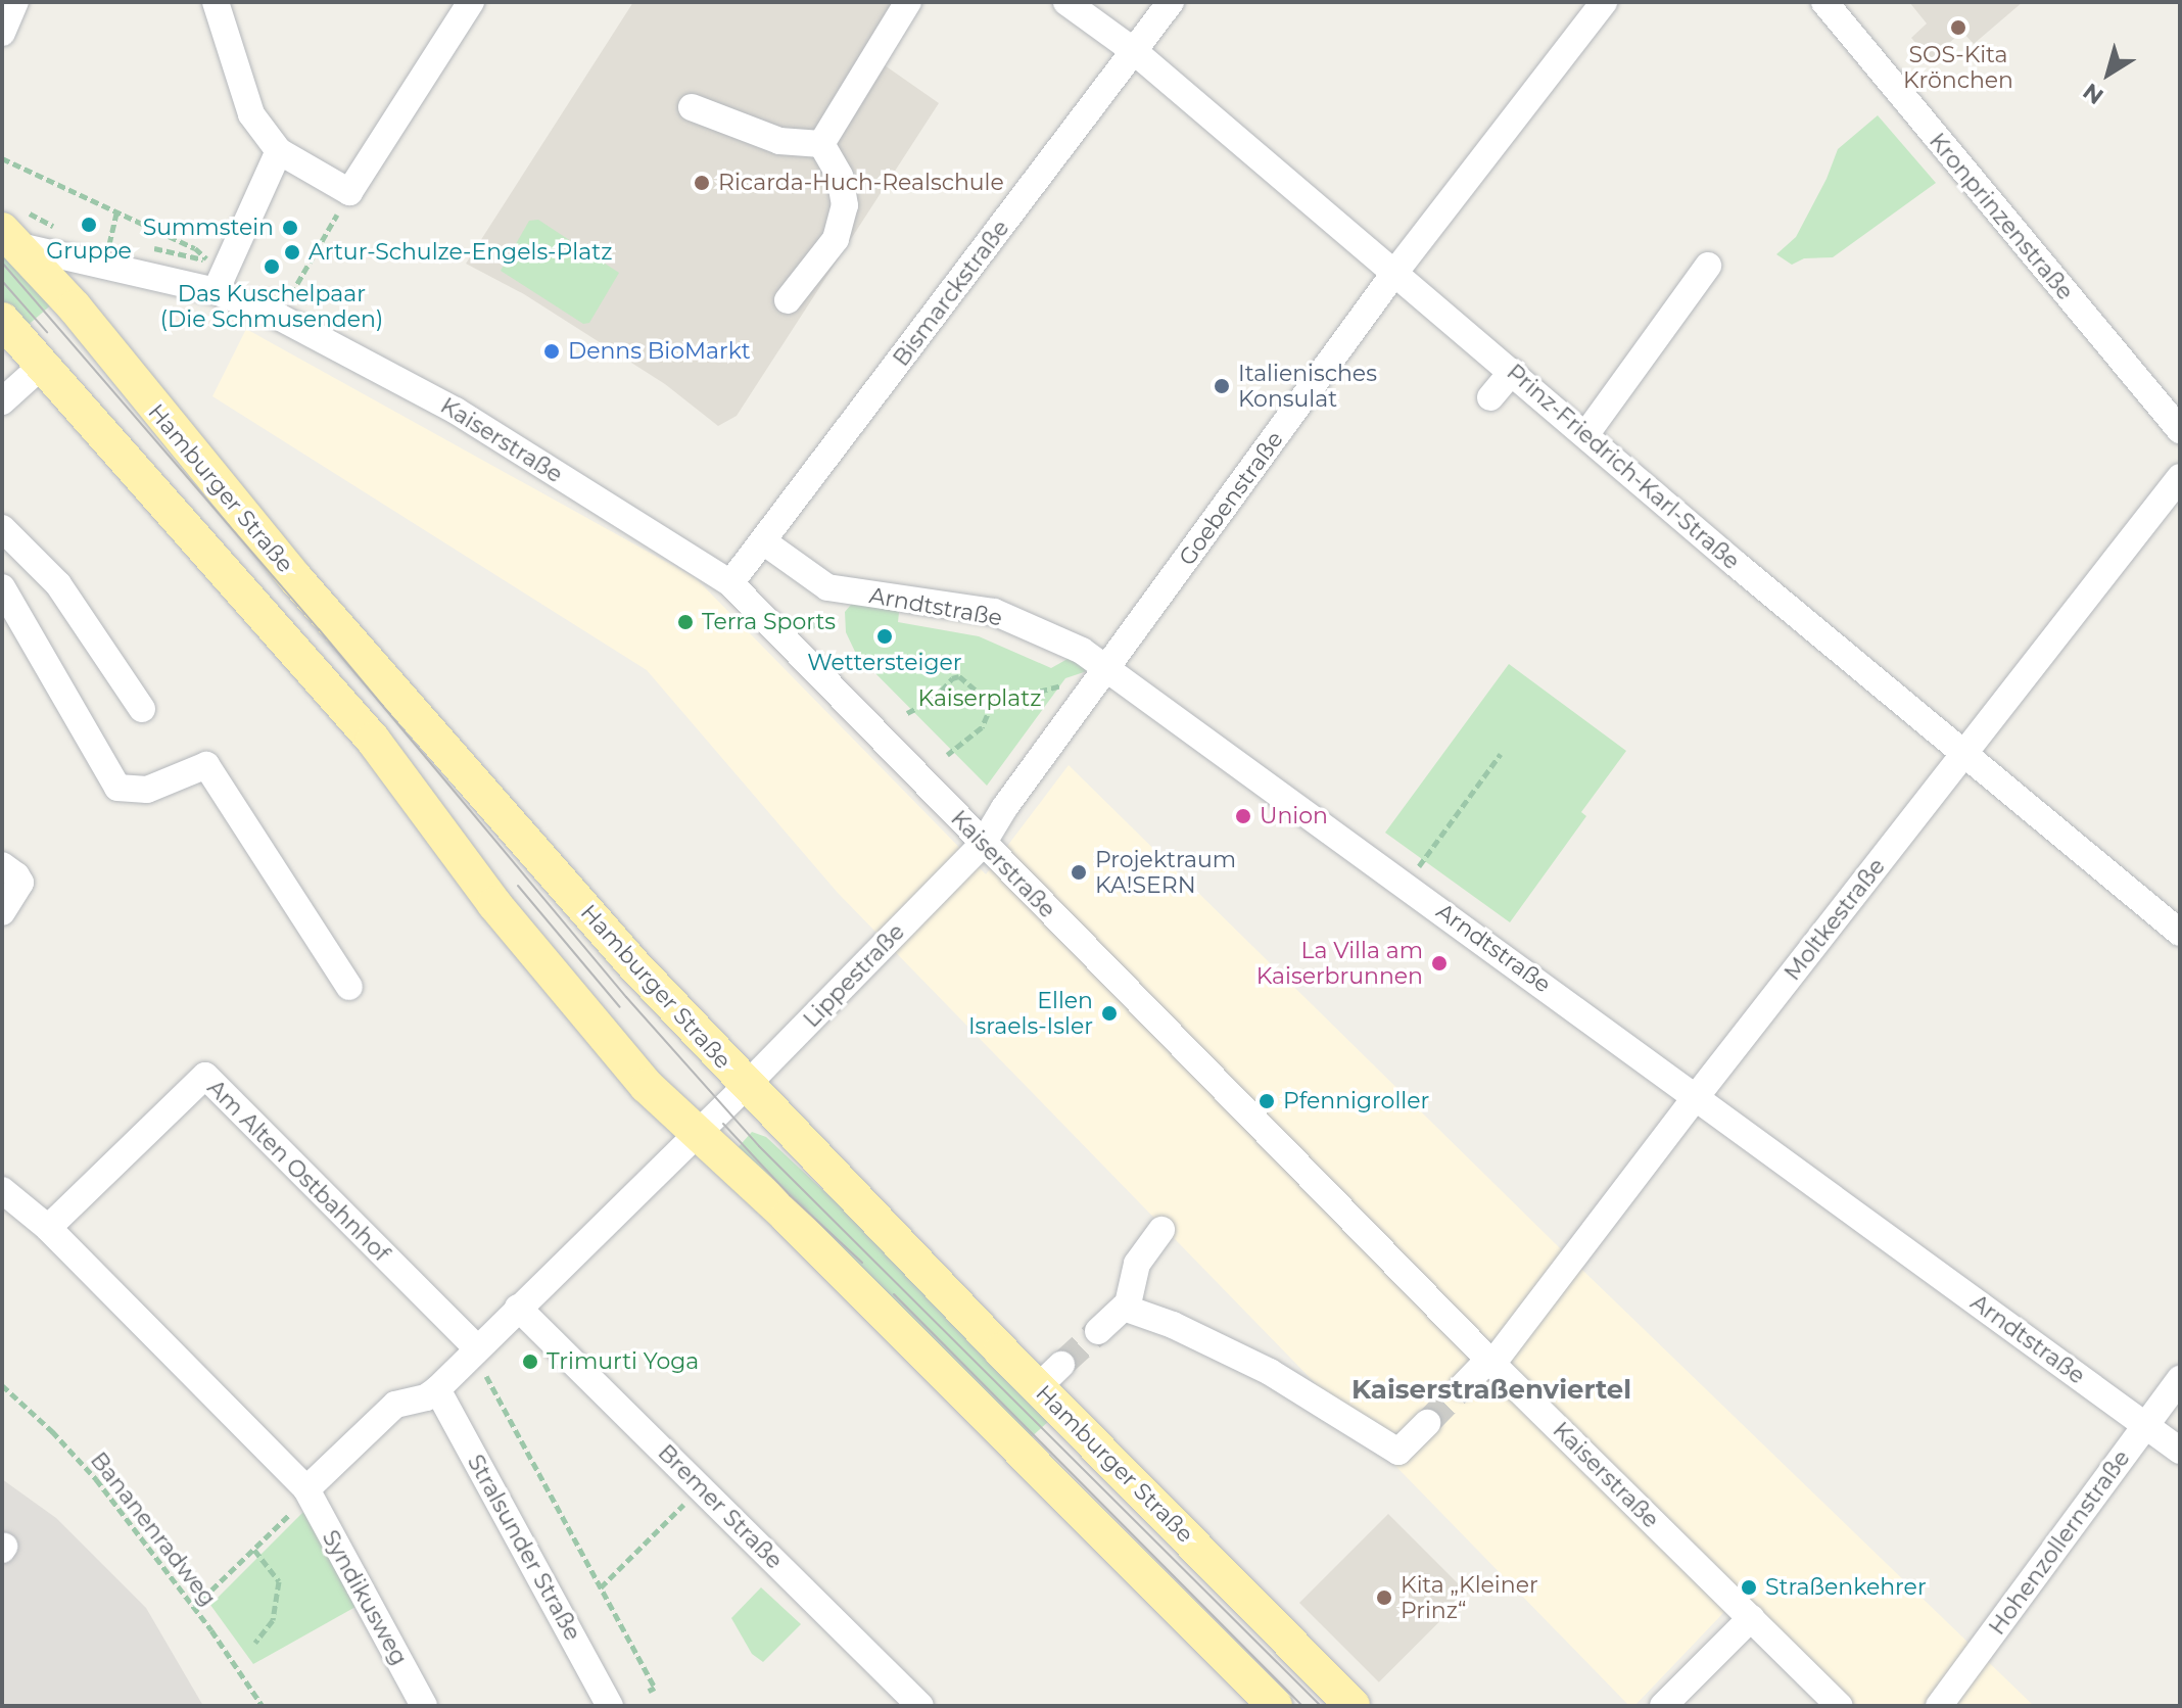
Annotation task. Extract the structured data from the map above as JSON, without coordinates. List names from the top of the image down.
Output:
{
  "streets": {
    "main road": ["Hamburger Straße"],
    "street": [
      "Kronprinzenstraße",
      "Bismarckstraße",
      "Kaiserstraße",
      "Prinz-Friedrich-Karl-Straße",
      "Goebenstraße",
      "Arndtstraße",
      "Moltkestraße",
      "Lippestraße",
      "Am Alten Ostbahnhof",
      "Bremer Straße",
      "Hohenzollernstraße",
      "Stralsunder Straße",
      "Syndikusweg"
    ],
    "path": ["Bananenradweg"]
  },
  "crossings": [
    ["Bismarckstraße", "Kaiserstraße"],
    ["Bismarckstraße", "Prinz-Friedrich-Karl-Straße"],
    ["Bismarckstraße", "Arndtstraße"],
    ["Kaiserstraße", "Hamburger Straße"],
    ["Kaiserstraße", "Goebenstraße"],
    ["Kaiserstraße", "Moltkestraße"],
    ["Kaiserstraße", "Lippestraße"],
    ["Prinz-Friedrich-Karl-Straße", "Goebenstraße"],
    ["Prinz-Friedrich-Karl-Straße", "Moltkestraße"],
    ["Hamburger Straße", "Lippestraße"],
    ["Goebenstraße", "Arndtstraße"],
    ["Goebenstraße", "Lippestraße"],
    ["Arndtstraße", "Moltkestraße"],
    ["Arndtstraße", "Hohenzollernstraße"]
  ],
  "districts": ["Kaiserstraßenviertel"],
  "parks": ["Kaiserplatz"],
  "places": [
    "SOS-Kita Krönchen",
    "Ricarda-Huch-Realschule",
    "Gruppe",
    "Summstein",
    "Artur-Schulze-Engels-Platz",
    "Das Kuschelpaar (Die Schmusenden)",
    "Denns BioMarkt",
    "Italienisches Konsulat",
    "Terra Sports",
    "Wettersteiger",
    "Union",
    "Projektraum KA!SERN",
    "La Villa am Kaiserbrunnen",
    "Ellen Israels-Isler",
    "Pfennigroller",
    "Trimurti Yoga",
    "Straßenkehrer",
    "Kita „Kleiner Prinz“"
  ],
  "north": "bottom left"
}
